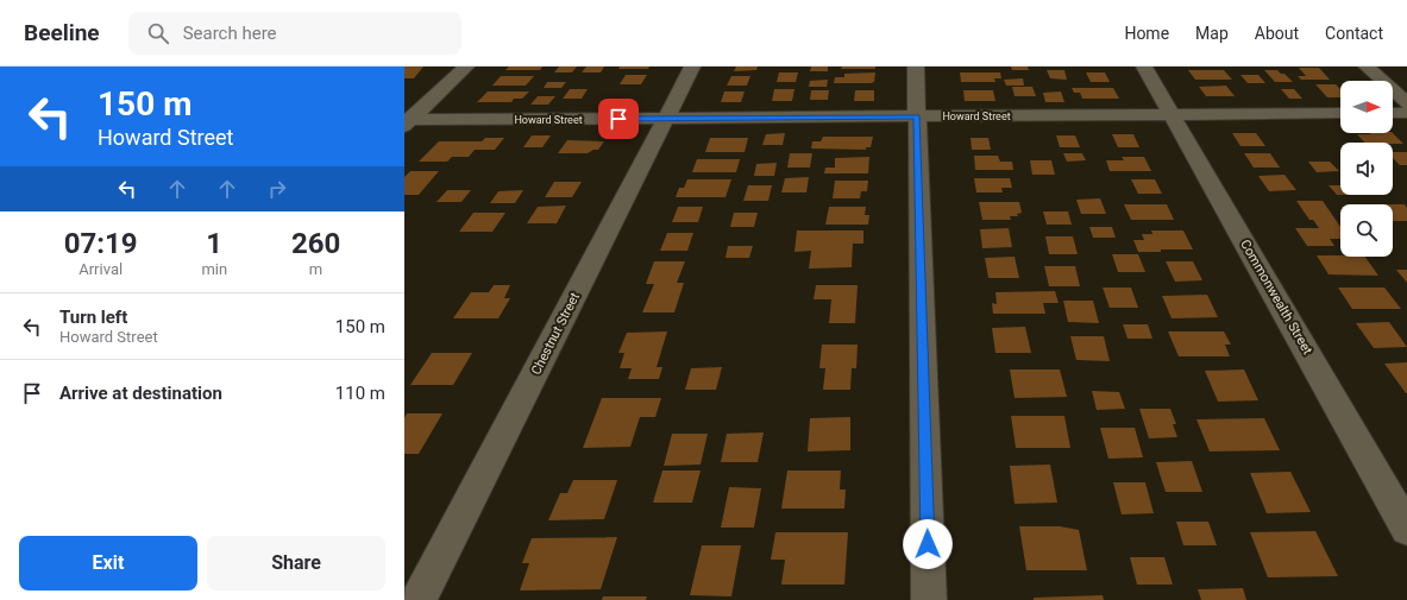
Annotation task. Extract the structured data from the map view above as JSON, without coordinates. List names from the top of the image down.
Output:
{
  "streets": {
    "street": ["Howard Street", "Commonwealth Street", "Chestnut Street"]
  },
  "crossings": [
    ["Howard Street", "Commonwealth Street"],
    ["Howard Street", "Chestnut Street"]
  ],
  "north": "right",
  "page": {
    "header": "Beeline",
    "search": "Search here",
    "nav": [
      "Home",
      "Map",
      "About",
      "Contact"
    ],
    "turn": ["150 m", "Howard Street"],
    "eta": [
      "07:19",
      "Arrival",
      "1",
      "min",
      "260",
      "m"
    ],
    "list": [
      {
        "name": "Turn left",
        "note": "Howard Street",
        "value": "150 m"
      },
      {
        "name": "Arrive at destination",
        "value": "110 m"
      }
    ],
    "buttons": ["Exit", "Share"]
  }
}
